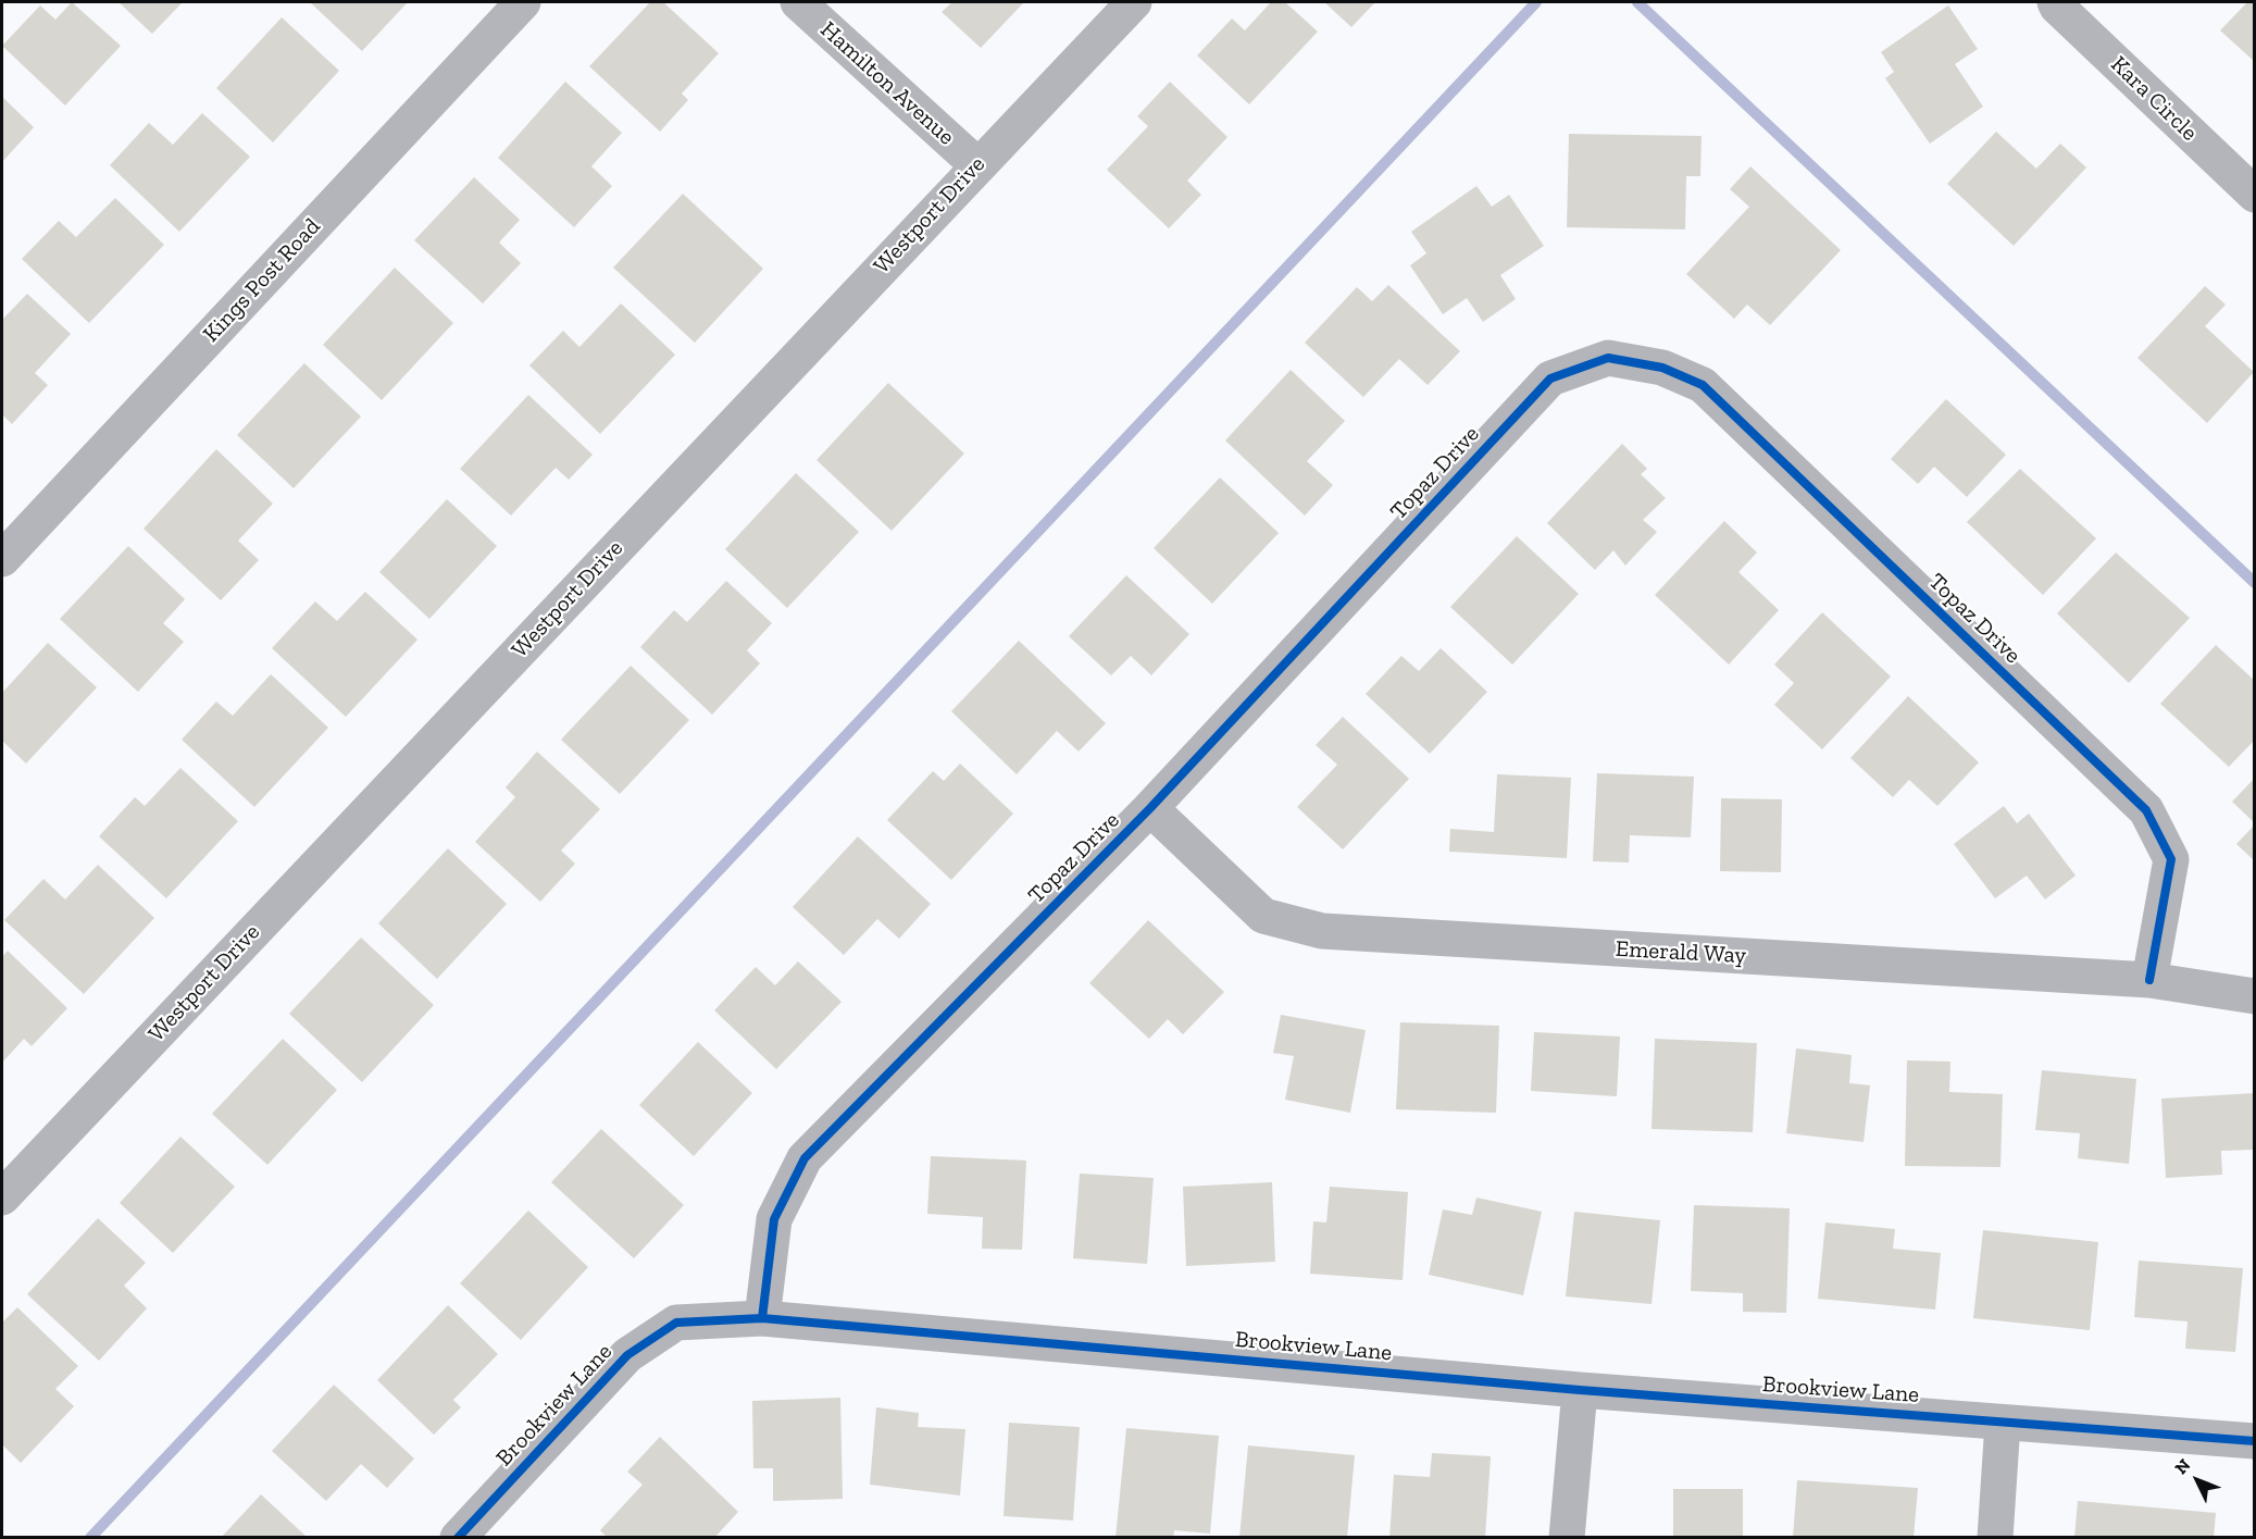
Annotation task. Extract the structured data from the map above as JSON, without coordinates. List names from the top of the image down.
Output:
{
  "streets": {
    "street": [
      "Hamilton Avenue",
      "Kara Circle",
      "Westport Drive",
      "Kings Post Road",
      "Topaz Drive",
      "Emerald Way",
      "Brookview Lane"
    ]
  },
  "crossings": [
    ["Hamilton Avenue", "Westport Drive"],
    ["Topaz Drive", "Emerald Way"],
    ["Topaz Drive", "Brookview Lane"]
  ],
  "north": "top left"
}
